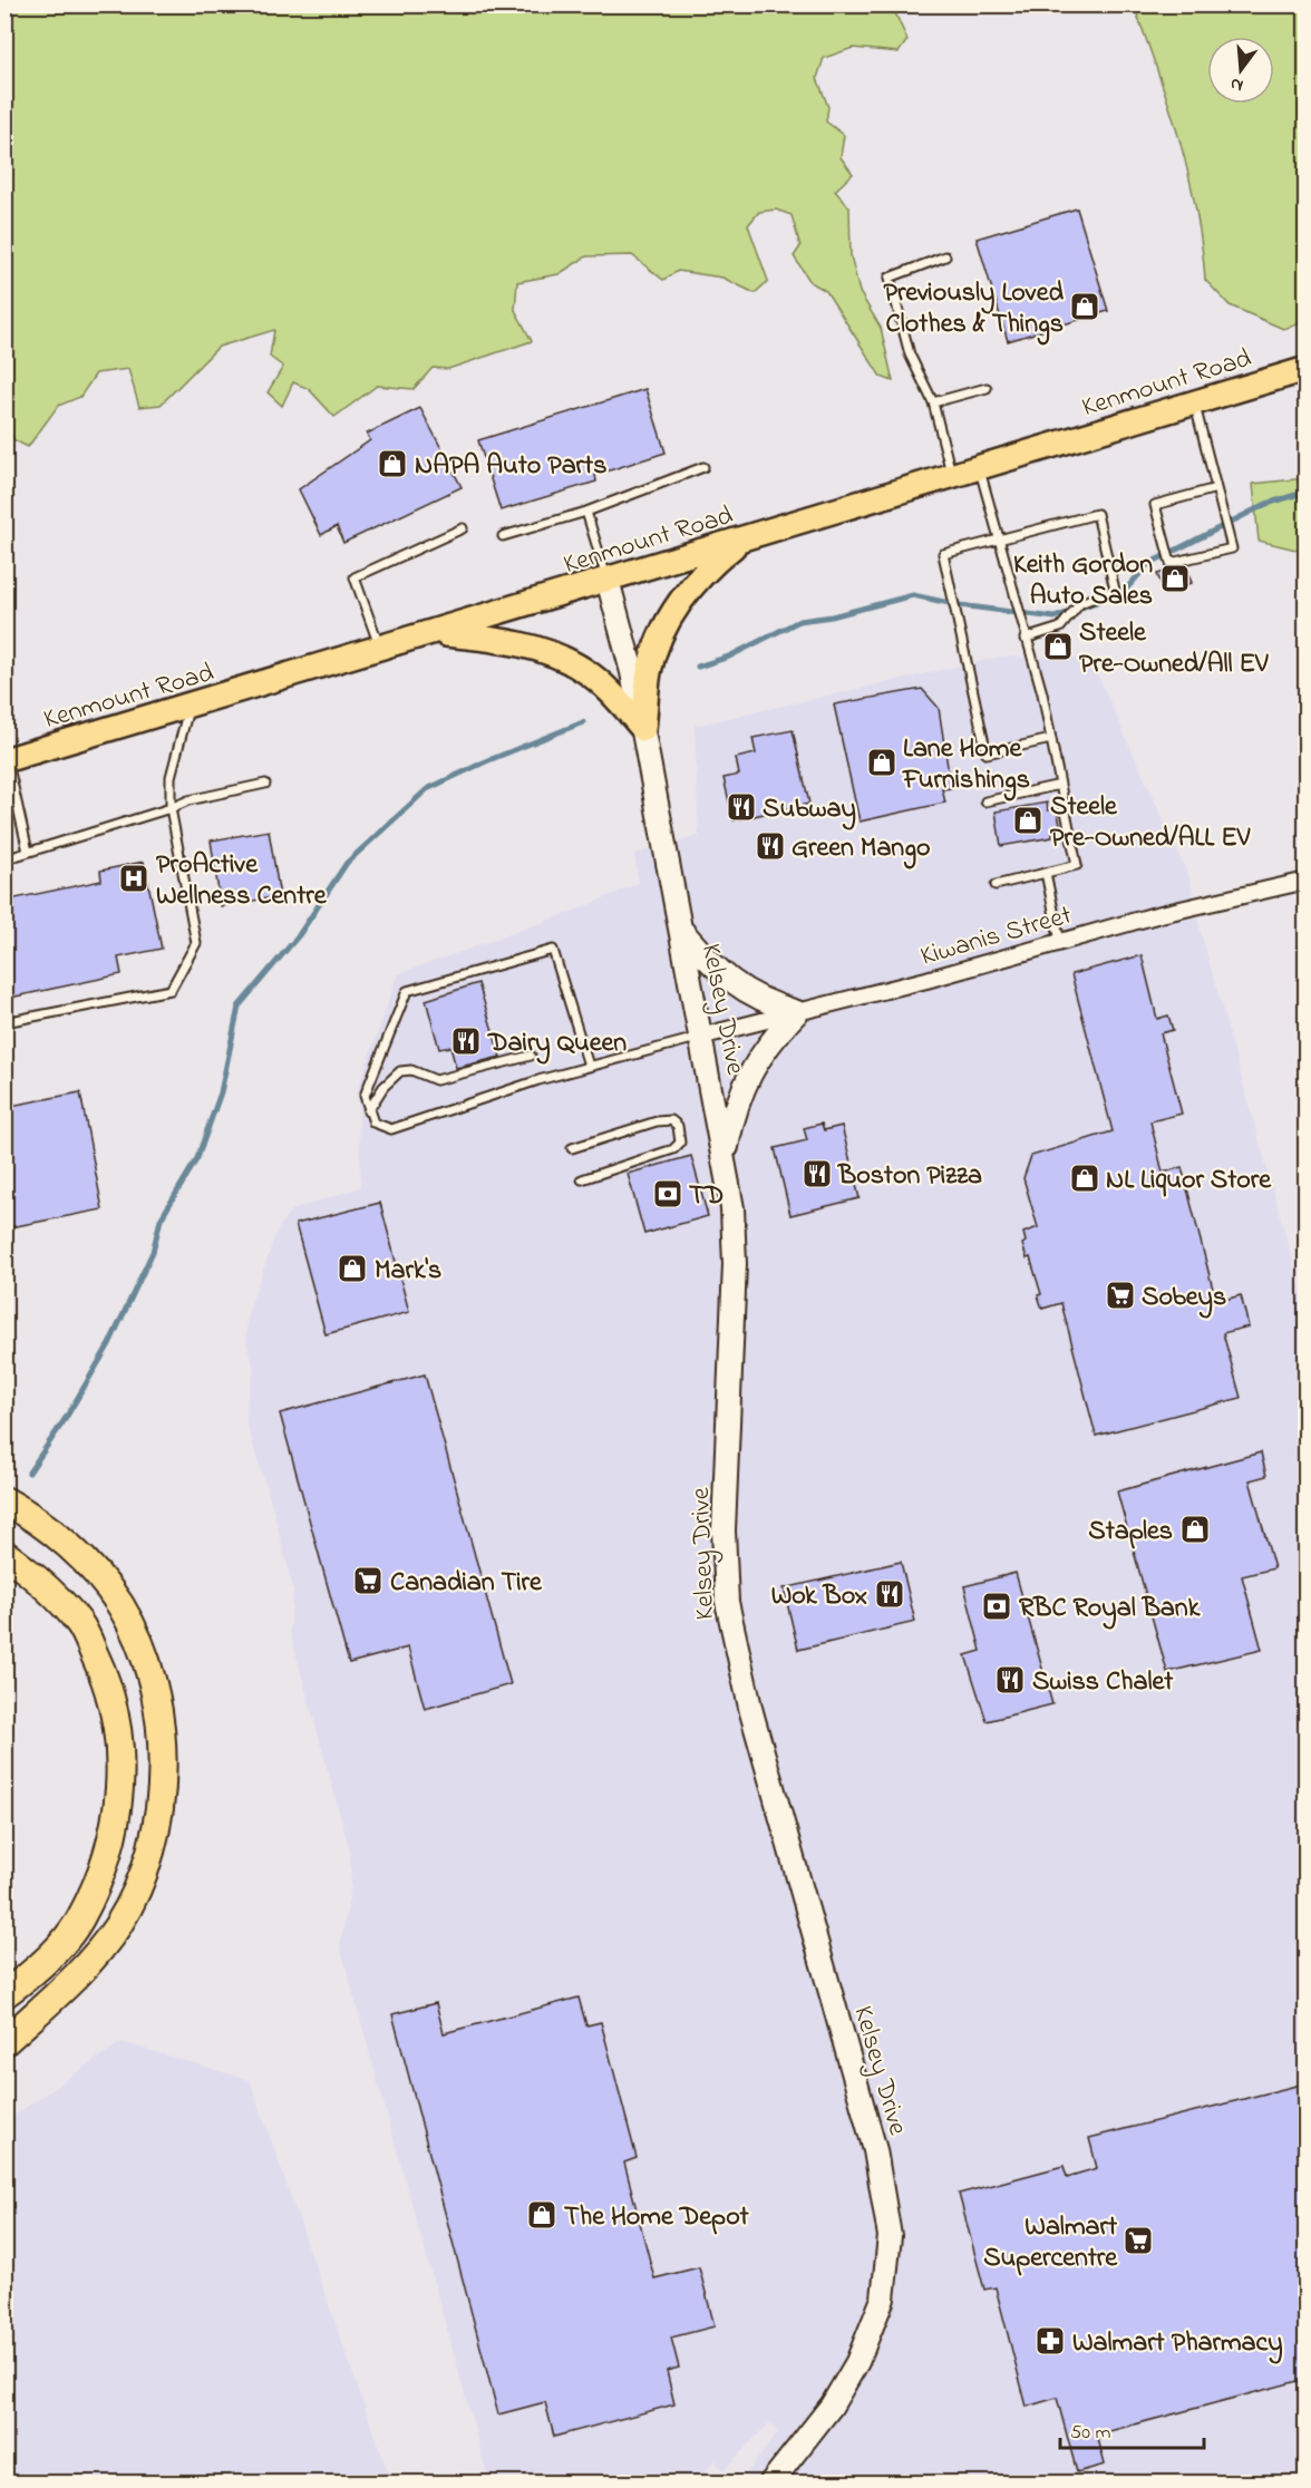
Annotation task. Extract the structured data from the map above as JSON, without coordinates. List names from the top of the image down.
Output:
{
  "streets": {
    "main road": ["Kenmount Road", "Kelsey Drive"],
    "street": ["Kiwanis Street"]
  },
  "crossings": [
    ["Kenmount Road", "Kelsey Drive"],
    ["Kiwanis Street", "Kelsey Drive"]
  ],
  "places": {
    "shop": [
      "Previously Loved Clothes & Things",
      "NAPA Auto Parts",
      "Keith Gordon Auto Sales",
      "Steele Pre-Owned/All EV",
      "Lane Home Furnishings",
      "Steele Pre-Owned/ALL EV",
      "NL Liquor Store",
      "Mark's",
      "Staples",
      "The Home Depot"
    ],
    "restaurant": [
      "Subway",
      "Green Mango",
      "Dairy Queen",
      "Boston Pizza",
      "Wok Box",
      "Swiss Chalet"
    ],
    "hospital": ["ProActive Wellness Centre"],
    "bank": ["TD", "RBC Royal Bank"],
    "supermarket": ["Sobeys", "Canadian Tire", "Walmart Supercentre"],
    "pharmacy": ["Walmart Pharmacy"]
  },
  "scale_bar": "50 m",
  "north": "bottom"
}
